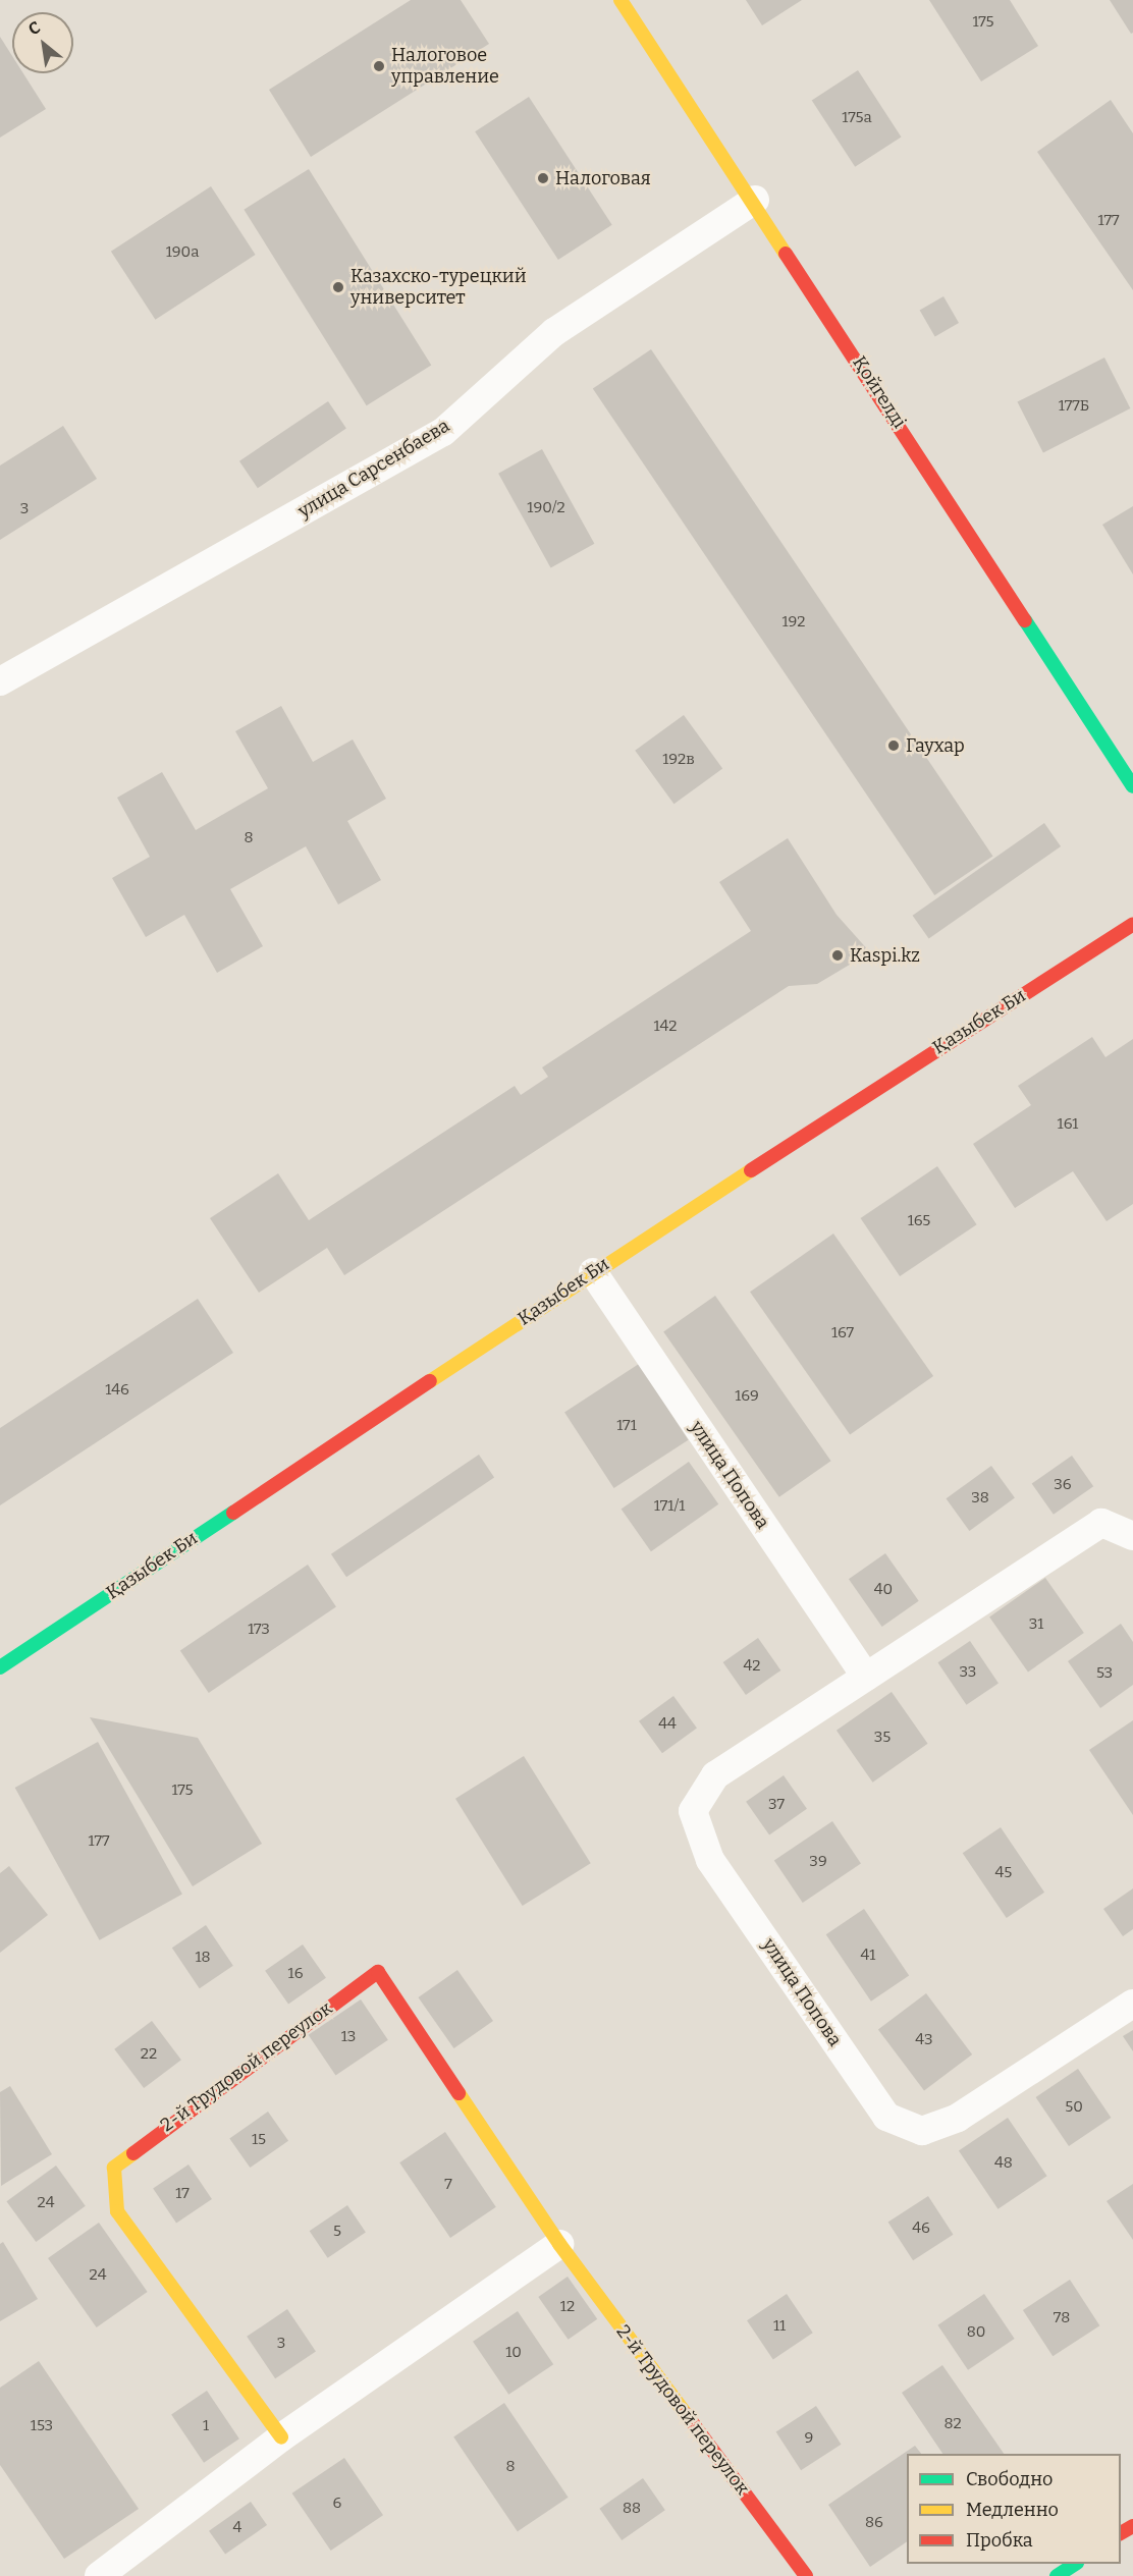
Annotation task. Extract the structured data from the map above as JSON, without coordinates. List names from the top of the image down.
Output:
{
  "streets": {
    "street": [
      "Қойгелді",
      "улица Сарсенбаева",
      "Қазыбек Би",
      "улица Попова",
      "2-й Трудовой переулок"
    ]
  },
  "crossings": [
    ["Қойгелді", "улица Сарсенбаева"],
    ["Қазыбек Би", "улица Попова"]
  ],
  "places": [
    "Налоговое управление",
    "Налоговая",
    "Казахско-турецкий университет",
    "Гаухар",
    "Kaspi.kz"
  ],
  "house_numbers": [
    "175",
    "175а",
    "177",
    "190а",
    "177Б",
    "190/2",
    "3",
    "192",
    "192в",
    "8",
    "142",
    "161",
    "165",
    "167",
    "146",
    "169",
    "171",
    "36",
    "38",
    "171/1",
    "40",
    "31",
    "173",
    "42",
    "33",
    "53",
    "44",
    "35",
    "175",
    "37",
    "177",
    "39",
    "45",
    "41",
    "18",
    "16",
    "13",
    "43",
    "22",
    "50",
    "15",
    "48",
    "7",
    "17",
    "24",
    "46",
    "5",
    "24",
    "12",
    "78",
    "11",
    "80",
    "3",
    "10",
    "82",
    "153",
    "1",
    "9",
    "8",
    "6",
    "88",
    "86",
    "4"
  ],
  "legend": ["Свободно", "Медленно", "Пробка"],
  "north": "top left"
}
